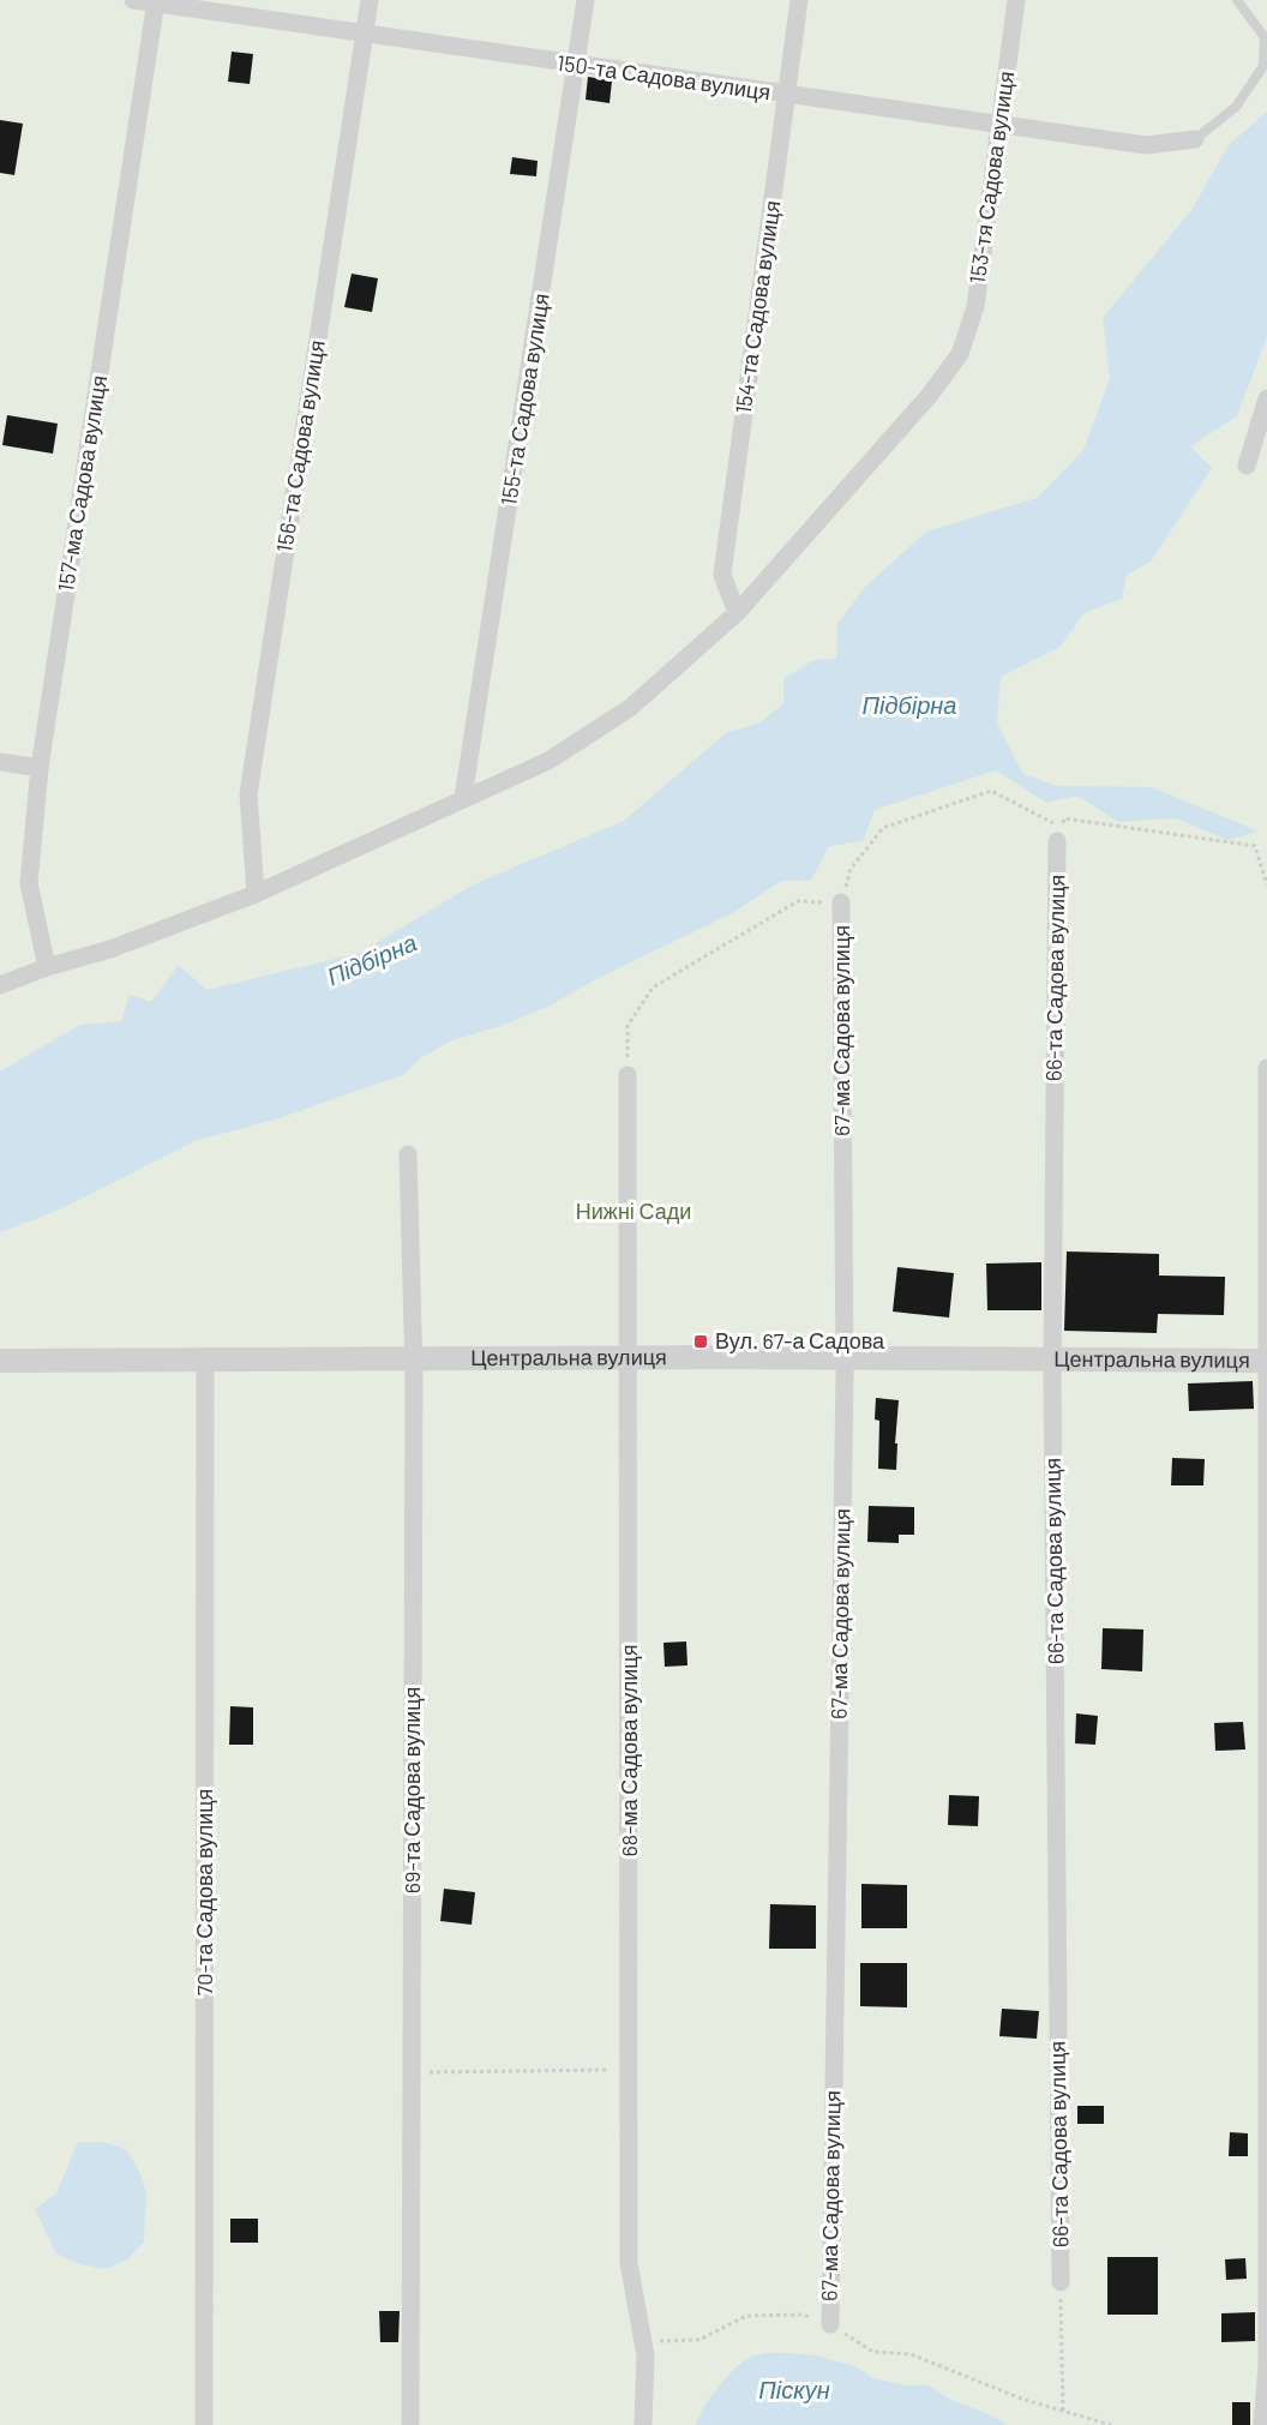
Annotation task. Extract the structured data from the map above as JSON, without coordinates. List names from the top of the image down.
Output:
{
  "streets": {
    "street": [
      "150-та Садова вулиця",
      "153-тя Садова вулиця",
      "154-та Садова вулиця",
      "155-та Садова вулиця",
      "156-та Садова вулиця",
      "157-ма Садова вулиця",
      "66-та Садова вулиця",
      "67-ма Садова вулиця",
      "Центральна вулиця",
      "68-ма Садова вулиця",
      "69-та Садова вулиця",
      "70-та Садова вулиця"
    ]
  },
  "crossings": [
    ["150-та Садова вулиця", "153-тя Садова вулиця"],
    ["150-та Садова вулиця", "154-та Садова вулиця"],
    ["150-та Садова вулиця", "155-та Садова вулиця"],
    ["150-та Садова вулиця", "156-та Садова вулиця"],
    ["150-та Садова вулиця", "157-ма Садова вулиця"],
    ["153-тя Садова вулиця", "154-та Садова вулиця"],
    ["153-тя Садова вулиця", "155-та Садова вулиця"],
    ["153-тя Садова вулиця", "156-та Садова вулиця"],
    ["153-тя Садова вулиця", "157-ма Садова вулиця"],
    ["66-та Садова вулиця", "Центральна вулиця"],
    ["67-ма Садова вулиця", "Центральна вулиця"],
    ["Центральна вулиця", "68-ма Садова вулиця"],
    ["Центральна вулиця", "69-та Садова вулиця"],
    ["Центральна вулиця", "70-та Садова вулиця"]
  ],
  "water": ["Підбірна", "Піскун"],
  "parks": ["Нижні Сади"],
  "places": {
    "transit": ["Вул. 67-а Садова"]
  }
}
